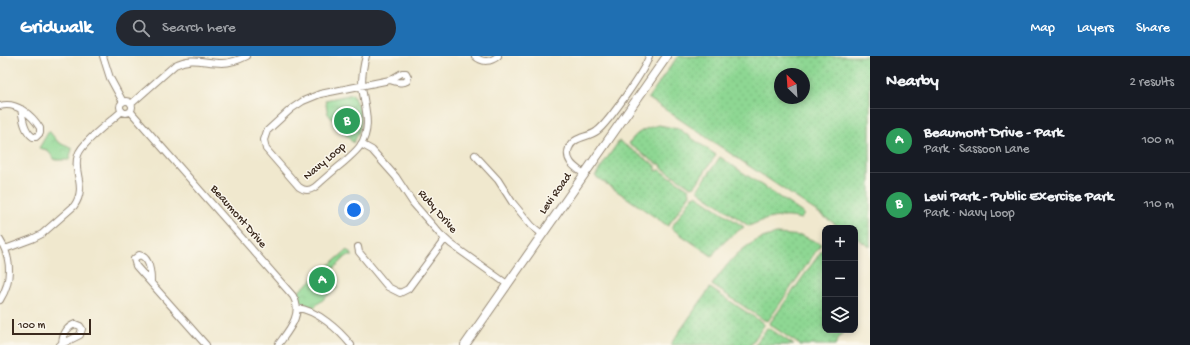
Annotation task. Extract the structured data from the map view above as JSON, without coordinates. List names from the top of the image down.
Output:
{
  "streets": {
    "main road": ["Levi Road"],
    "street": ["Navy Loop", "Ruby Drive", "Beaumont Drive"]
  },
  "crossings": [
    ["Navy Loop", "Ruby Drive"],
    ["Levi Road", "Ruby Drive"]
  ],
  "scale_bar": "100 m",
  "north": "top left",
  "page": {
    "header": "Gridwalk",
    "search": "Search here",
    "nav": ["Map", "Layers", "Share"],
    "heading": ["Nearby", "2 results"],
    "pins": ["B", "A"],
    "list": [
      {
        "mark": "A",
        "name": "Beaumont Drive - Park",
        "note": "Park · Sassoon Lane",
        "value": "100 m"
      },
      {
        "mark": "B",
        "name": "Levi Park - Public Exercise Park",
        "note": "Park · Navy Loop",
        "value": "110 m"
      }
    ],
    "map_buttons": ["+", "−"],
    "scale": "100 m"
  }
}
